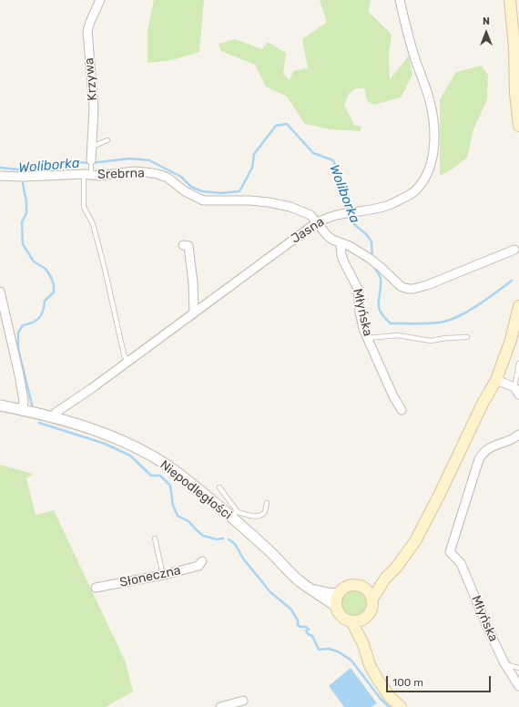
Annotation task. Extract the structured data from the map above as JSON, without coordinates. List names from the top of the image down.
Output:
{
  "streets": {
    "street": [
      "Krzywa",
      "Srebrna",
      "Jasna",
      "Młyńska",
      "Niepodległości",
      "Słoneczna"
    ]
  },
  "crossings": [
    ["Krzywa", "Srebrna"],
    ["Srebrna", "Jasna"],
    ["Jasna", "Niepodległości"]
  ],
  "water": ["Woliborka"],
  "scale_bar": "100 m",
  "north": "top"
}
